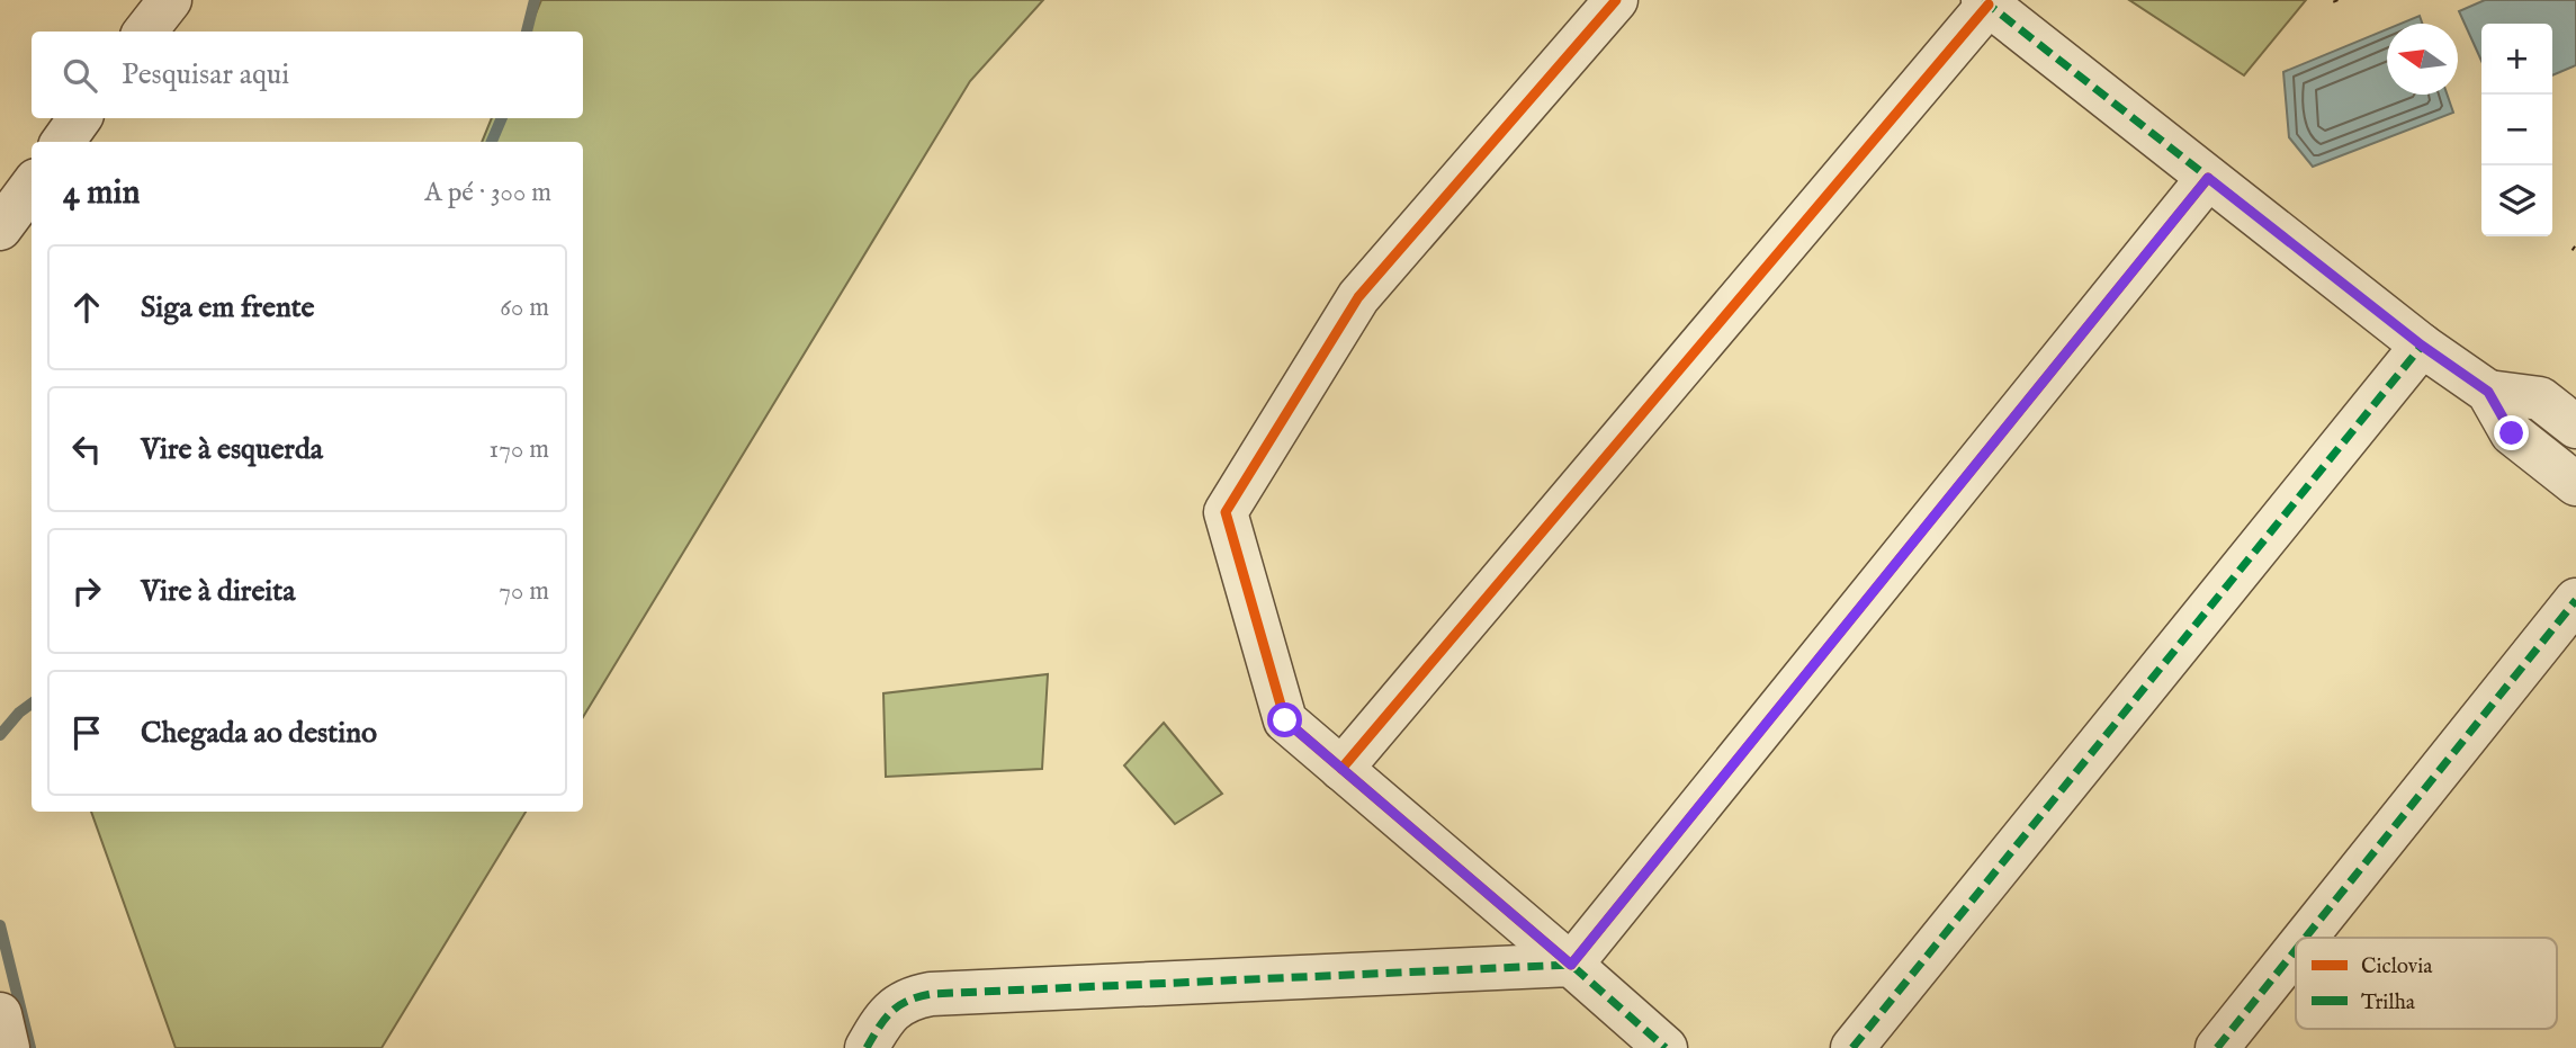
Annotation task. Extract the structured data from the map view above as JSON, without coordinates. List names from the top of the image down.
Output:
{
  "legend": ["Ciclovia", "Trilha"],
  "north": "left",
  "page": {
    "map_buttons": ["+", "−"],
    "search": "Pesquisar aqui",
    "heading": ["4 min", "A pé · 300 m"],
    "list": [
      ["Siga em frente", "60 m"],
      ["Vire à esquerda", "170 m"],
      ["Vire à direita", "70 m"],
      "Chegada ao destino"
    ]
  }
}
